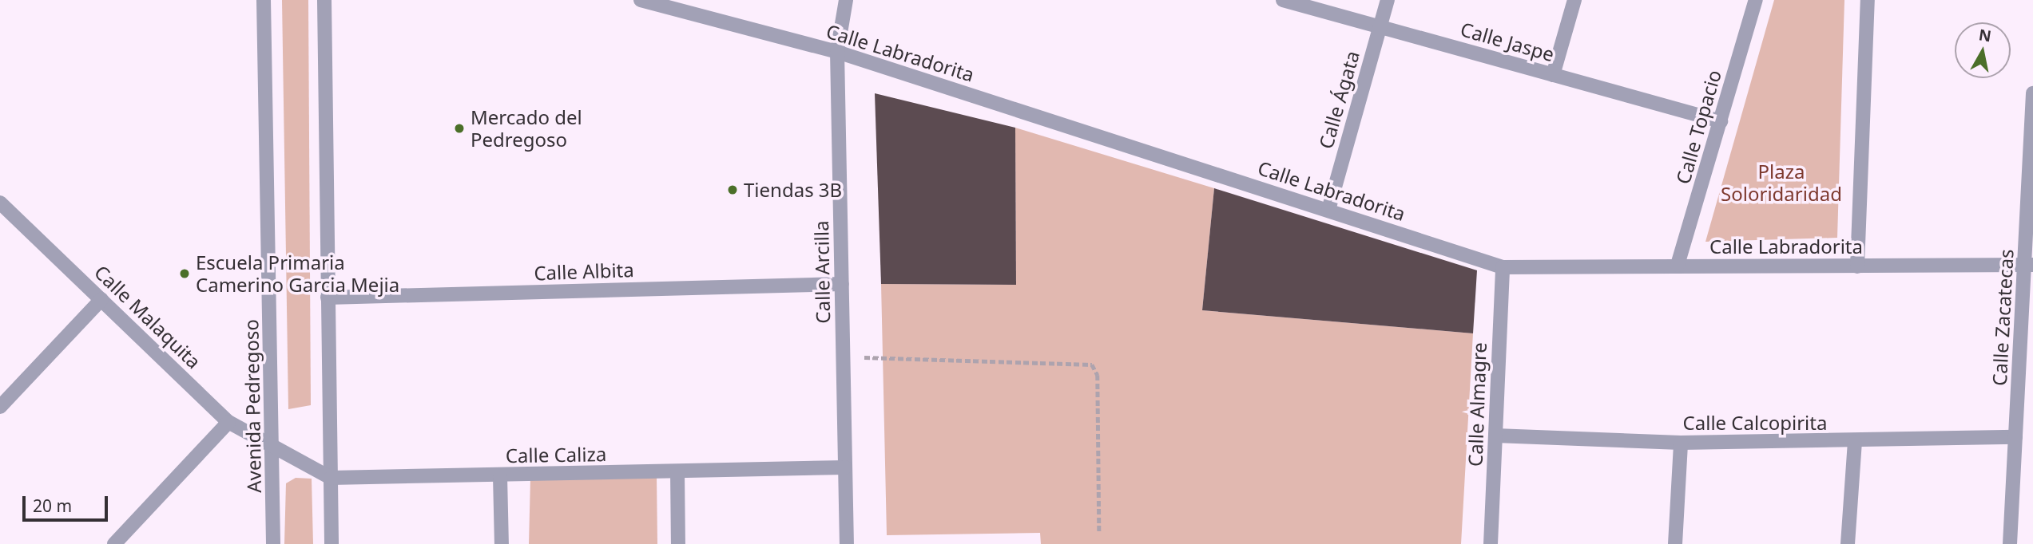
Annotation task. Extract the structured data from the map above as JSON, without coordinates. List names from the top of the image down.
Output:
{
  "streets": {
    "street": [
      "Calle Jaspe",
      "Calle Labradorita",
      "Calle Ágata",
      "Calle Topacio",
      "Calle Albita",
      "Calle Arcilla",
      "Calle Malaquita",
      "Calle Zacatecas",
      "Calle Almagre",
      "Avenida Pedregoso",
      "Calle Calcopirita",
      "Calle Caliza"
    ]
  },
  "crossings": [
    ["Calle Jaspe", "Calle Ágata"],
    ["Calle Jaspe", "Calle Topacio"],
    ["Calle Labradorita", "Calle Ágata"],
    ["Calle Labradorita", "Calle Topacio"],
    ["Calle Labradorita", "Calle Arcilla"],
    ["Calle Labradorita", "Calle Zacatecas"],
    ["Calle Labradorita", "Calle Almagre"],
    ["Calle Albita", "Calle Arcilla"],
    ["Calle Arcilla", "Calle Caliza"],
    ["Calle Malaquita", "Avenida Pedregoso"],
    ["Calle Malaquita", "Calle Caliza"],
    ["Calle Zacatecas", "Calle Calcopirita"],
    ["Calle Almagre", "Calle Calcopirita"],
    ["Avenida Pedregoso", "Calle Caliza"]
  ],
  "parks": ["Plaza Soloridaridad"],
  "places": ["Mercado del Pedregoso", "Tiendas 3B", "Escuela Primaria Camerino Garcia Mejia"],
  "scale_bar": "20 m",
  "north": "top"
}
